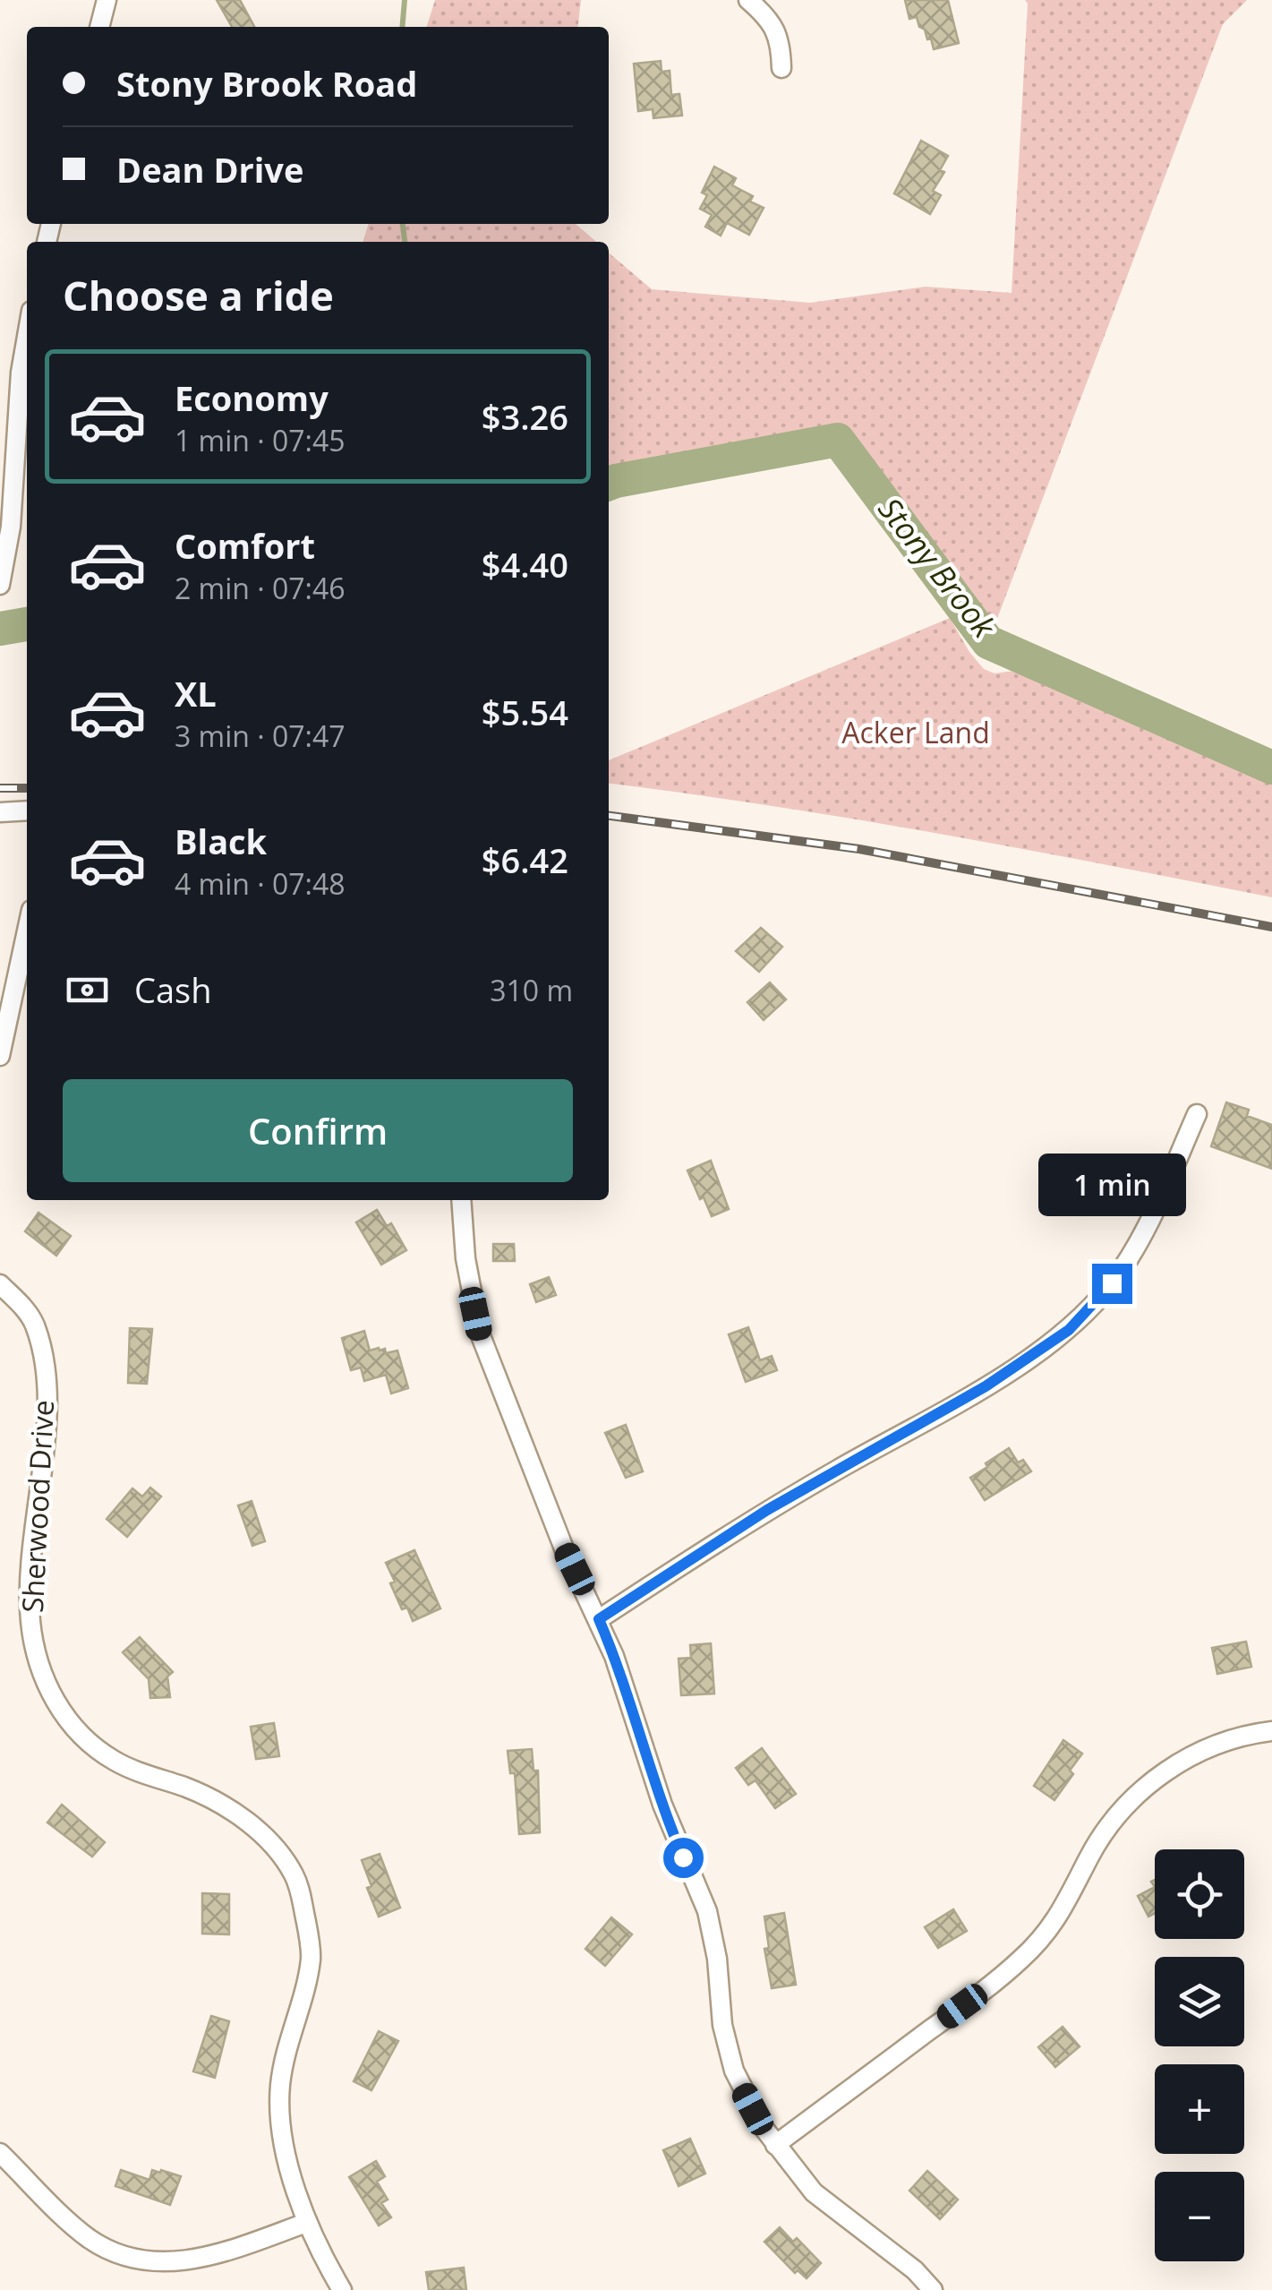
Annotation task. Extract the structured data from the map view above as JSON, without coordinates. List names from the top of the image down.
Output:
{
  "streets": {
    "street": ["Sherwood Drive"]
  },
  "water": ["Stony Brook"],
  "parks": ["Acker Land"],
  "page": {
    "banner": ["Stony Brook Road", "Dean Drive"],
    "heading": "Choose a ride",
    "list": [
      {
        "name": "Economy",
        "note": "1 min · 07:45",
        "value": "$3.26"
      },
      {
        "name": "Comfort",
        "note": "2 min · 07:46",
        "value": "$4.40"
      },
      {
        "name": "XL",
        "note": "3 min · 07:47",
        "value": "$5.54"
      },
      {
        "name": "Black",
        "note": "4 min · 07:48",
        "value": "$6.42"
      }
    ],
    "pay": ["Cash", "310 m"],
    "buttons": "Confirm",
    "bubble": "1 min",
    "map_buttons": ["+", "−"]
  }
}
